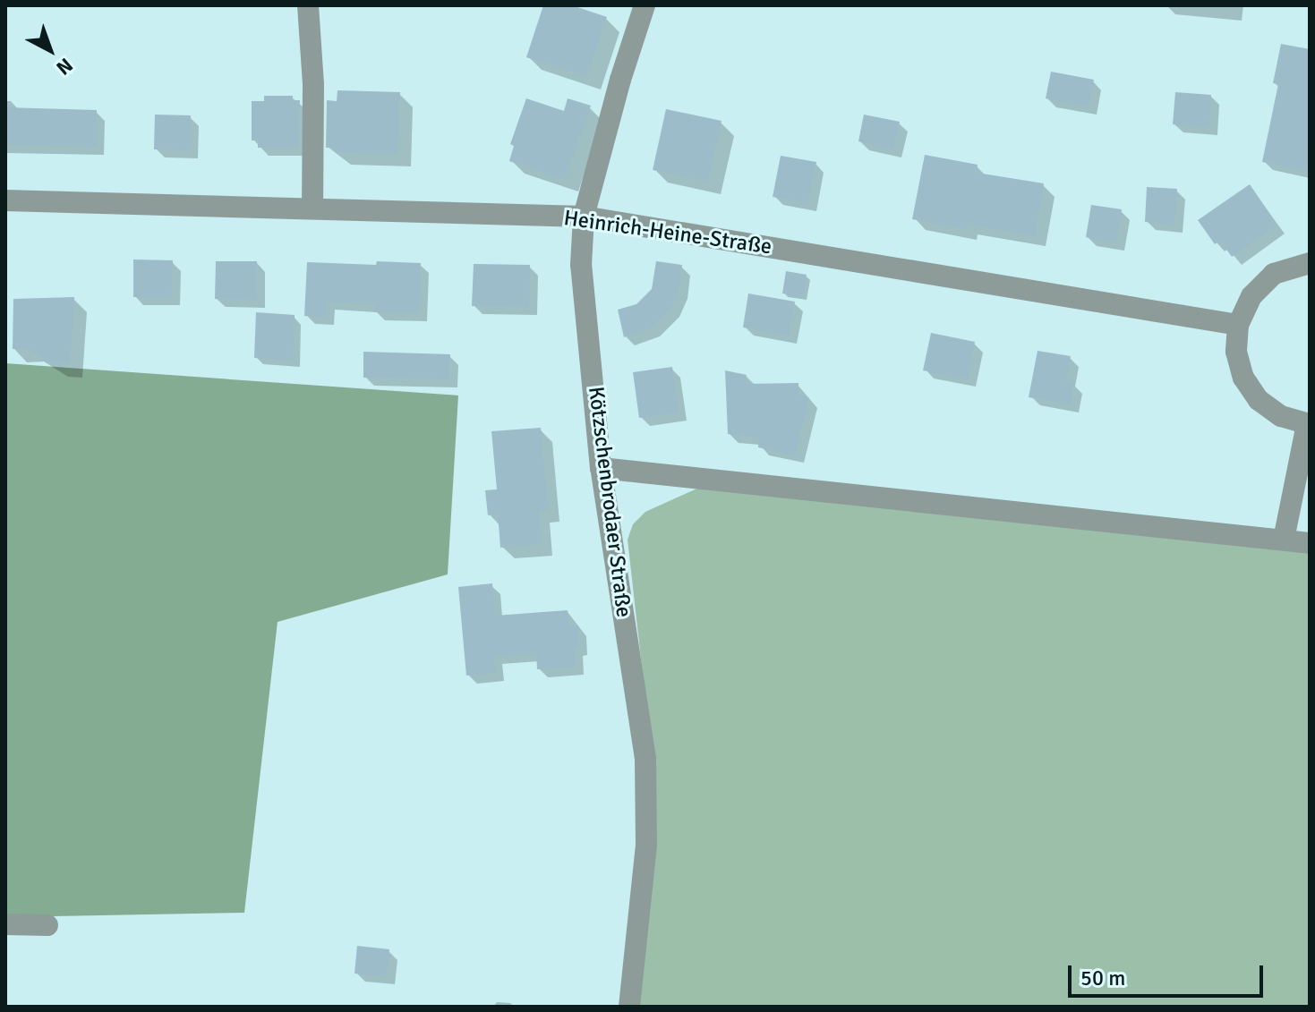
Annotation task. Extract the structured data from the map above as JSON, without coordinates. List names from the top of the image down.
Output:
{
  "streets": {
    "street": ["Heinrich-Heine-Straße", "Kötzschenbrodaer Straße"]
  },
  "crossings": [
    ["Heinrich-Heine-Straße", "Kötzschenbrodaer Straße"]
  ],
  "scale_bar": "50 m",
  "north": "bottom right"
}
